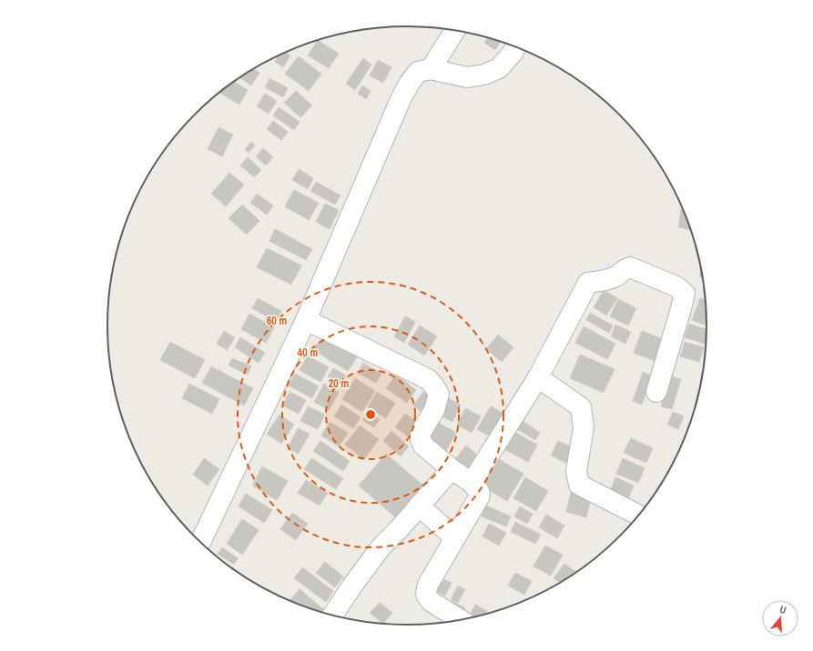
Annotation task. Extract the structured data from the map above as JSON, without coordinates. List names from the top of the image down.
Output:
{
  "north": "top",
  "rings": ["60 m", "40 m", "20 m"]
}
